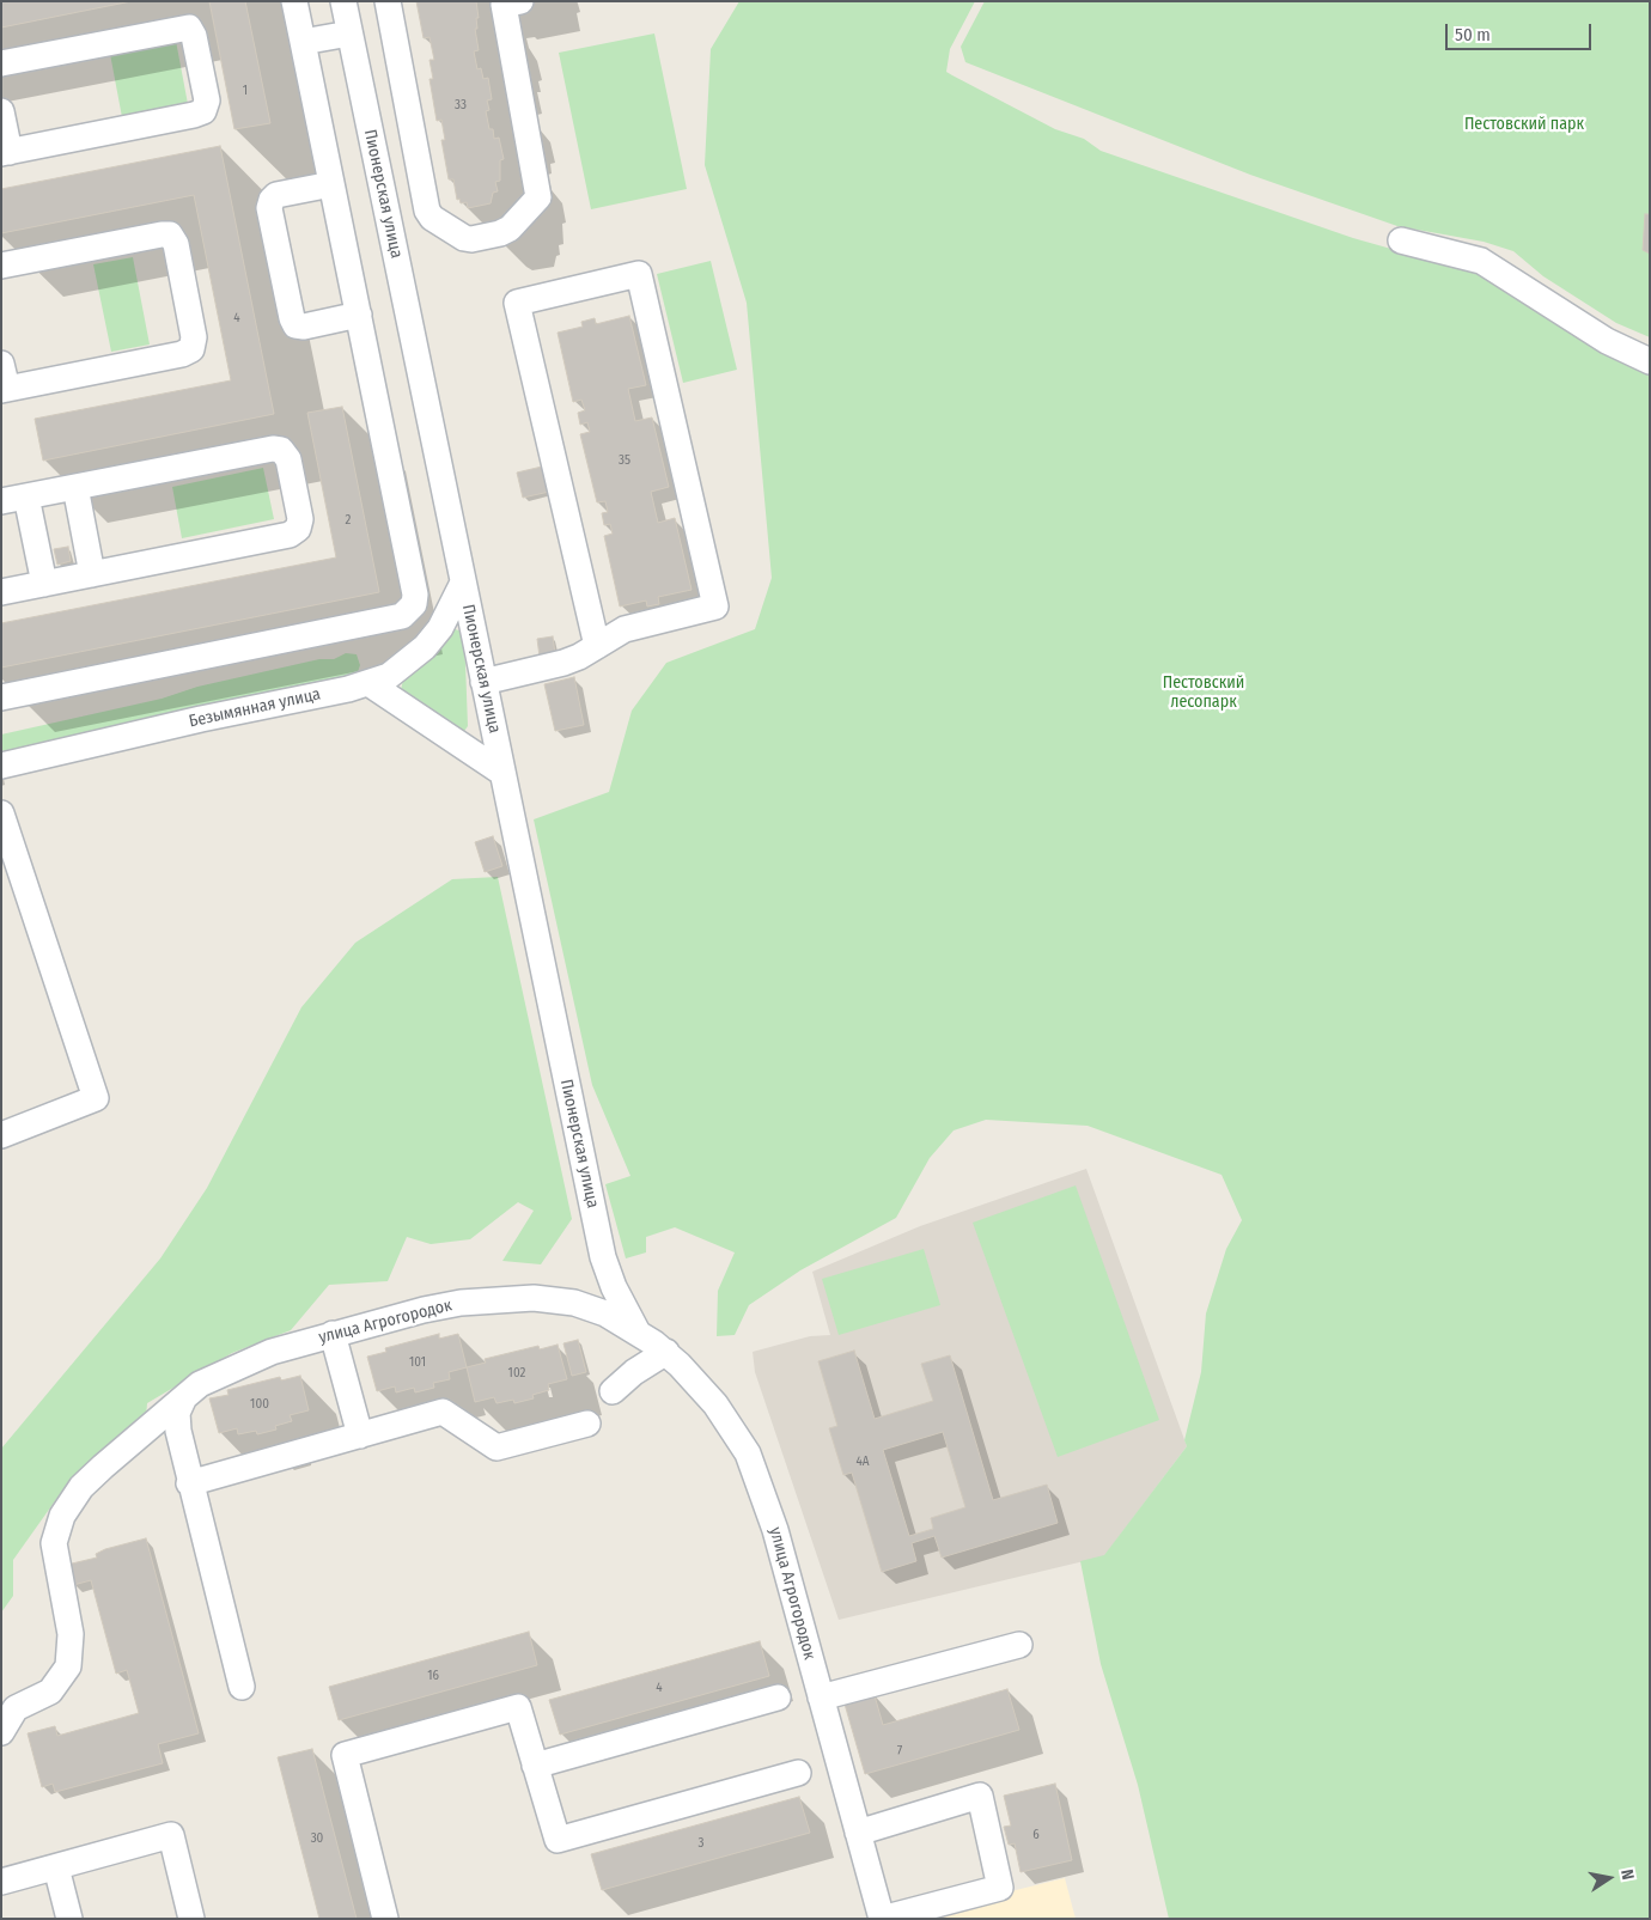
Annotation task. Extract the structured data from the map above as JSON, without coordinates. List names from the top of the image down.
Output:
{
  "streets": {
    "street": ["Пионерская улица", "Безымянная улица", "улица Агрогородок"]
  },
  "crossings": [
    ["Пионерская улица", "Безымянная улица"],
    ["Пионерская улица", "улица Агрогородок"]
  ],
  "parks": ["Пестовский парк", "Пестовский лесопарк"],
  "house_numbers": [
    "1",
    "33",
    "4",
    "35",
    "2",
    "101",
    "102",
    "100",
    "4А",
    "16",
    "4",
    "7",
    "6",
    "30",
    "3"
  ],
  "scale_bar": "50 m",
  "north": "right"
}
